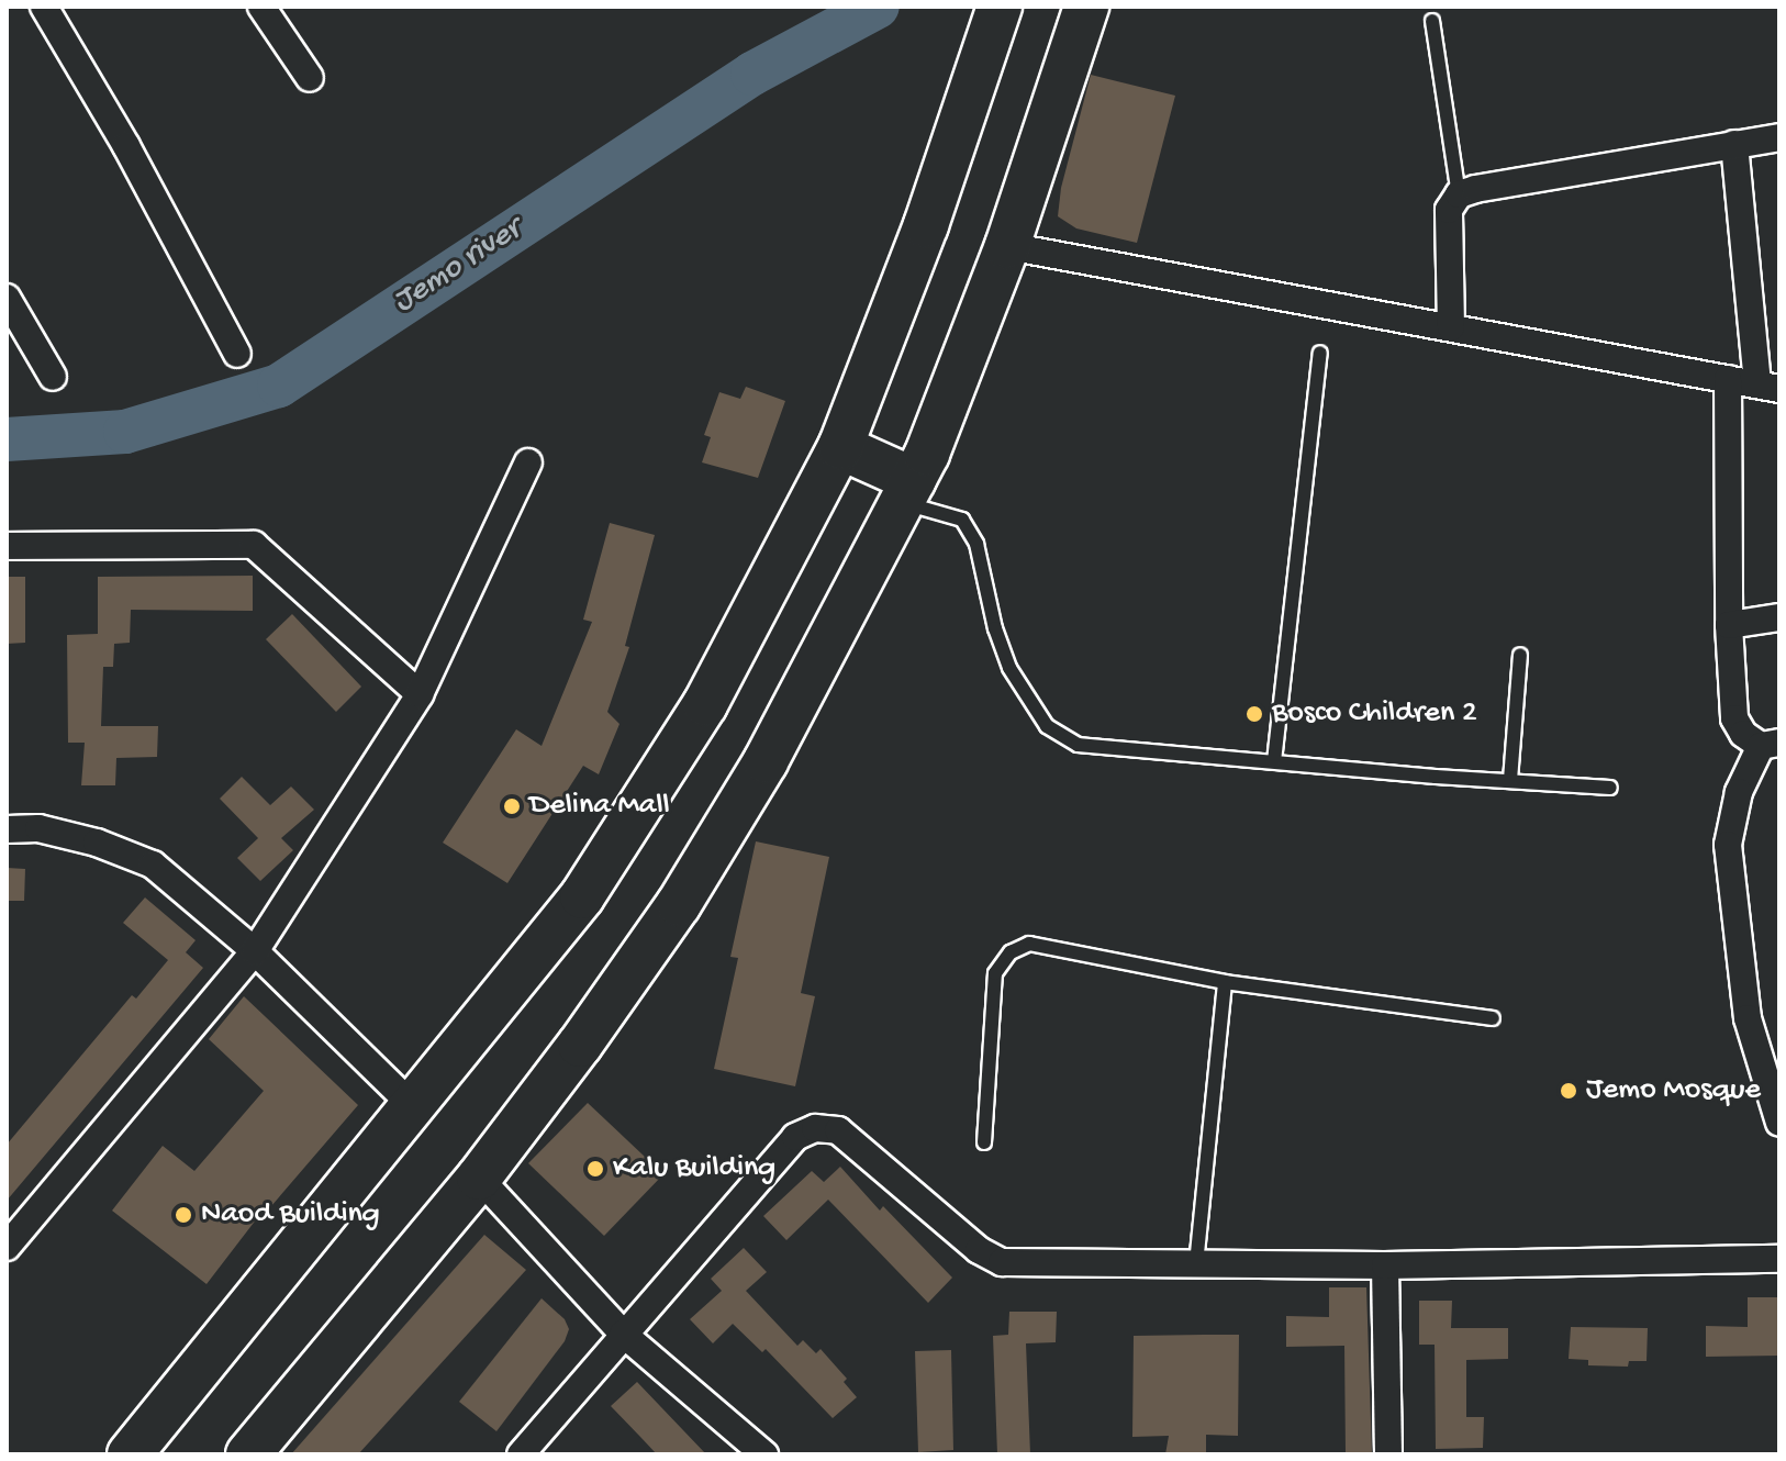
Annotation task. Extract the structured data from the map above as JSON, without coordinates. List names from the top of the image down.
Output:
{
  "water": ["Jemo river"],
  "places": [
    "Bosco Children 2",
    "Delina Mall",
    "Jemo Mosque",
    "Kalu Building",
    "Naod Building"
  ]
}
